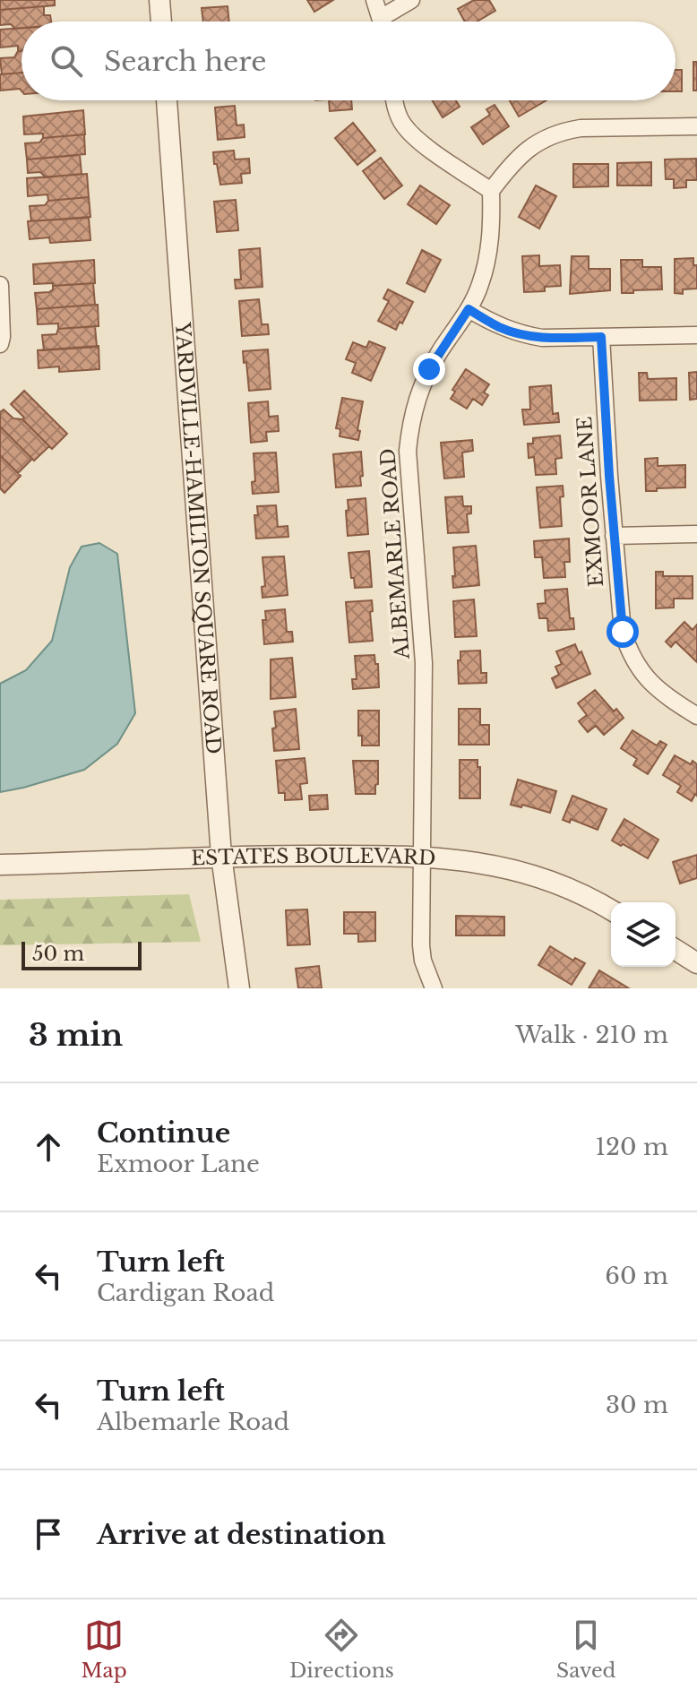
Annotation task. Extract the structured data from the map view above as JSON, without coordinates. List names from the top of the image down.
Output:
{
  "streets": {
    "street": [
      "EXMOOR LANE",
      "YARDVILLE-HAMILTON SQUARE ROAD",
      "ALBEMARLE ROAD",
      "ESTATES BOULEVARD"
    ]
  },
  "crossings": [
    ["YARDVILLE-HAMILTON SQUARE ROAD", "ESTATES BOULEVARD"],
    ["ALBEMARLE ROAD", "ESTATES BOULEVARD"]
  ],
  "scale_bar": "50 m",
  "page": {
    "search": "Search here",
    "scale": "50 m",
    "heading": ["3 min", "Walk · 210 m"],
    "list": [
      ["Continue", "Exmoor Lane", "120 m"],
      ["Turn left", "Cardigan Road", "60 m"],
      ["Turn left", "Albemarle Road", "30 m"],
      "Arrive at destination"
    ],
    "nav": ["Map", "Directions", "Saved"]
  }
}
